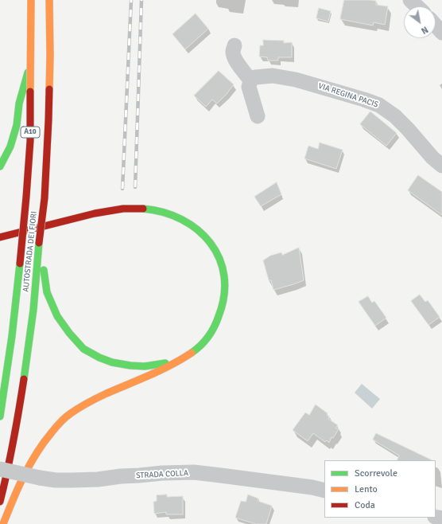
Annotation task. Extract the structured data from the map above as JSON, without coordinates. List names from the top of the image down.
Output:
{
  "streets": {
    "highway": ["A10", "AUTOSTRADA DEI FIORI"],
    "street": ["VIA REGINA PACIS", "STRADA COLLA"]
  },
  "legend": ["Scorrevole", "Lento", "Coda"],
  "north": "bottom right"
}
